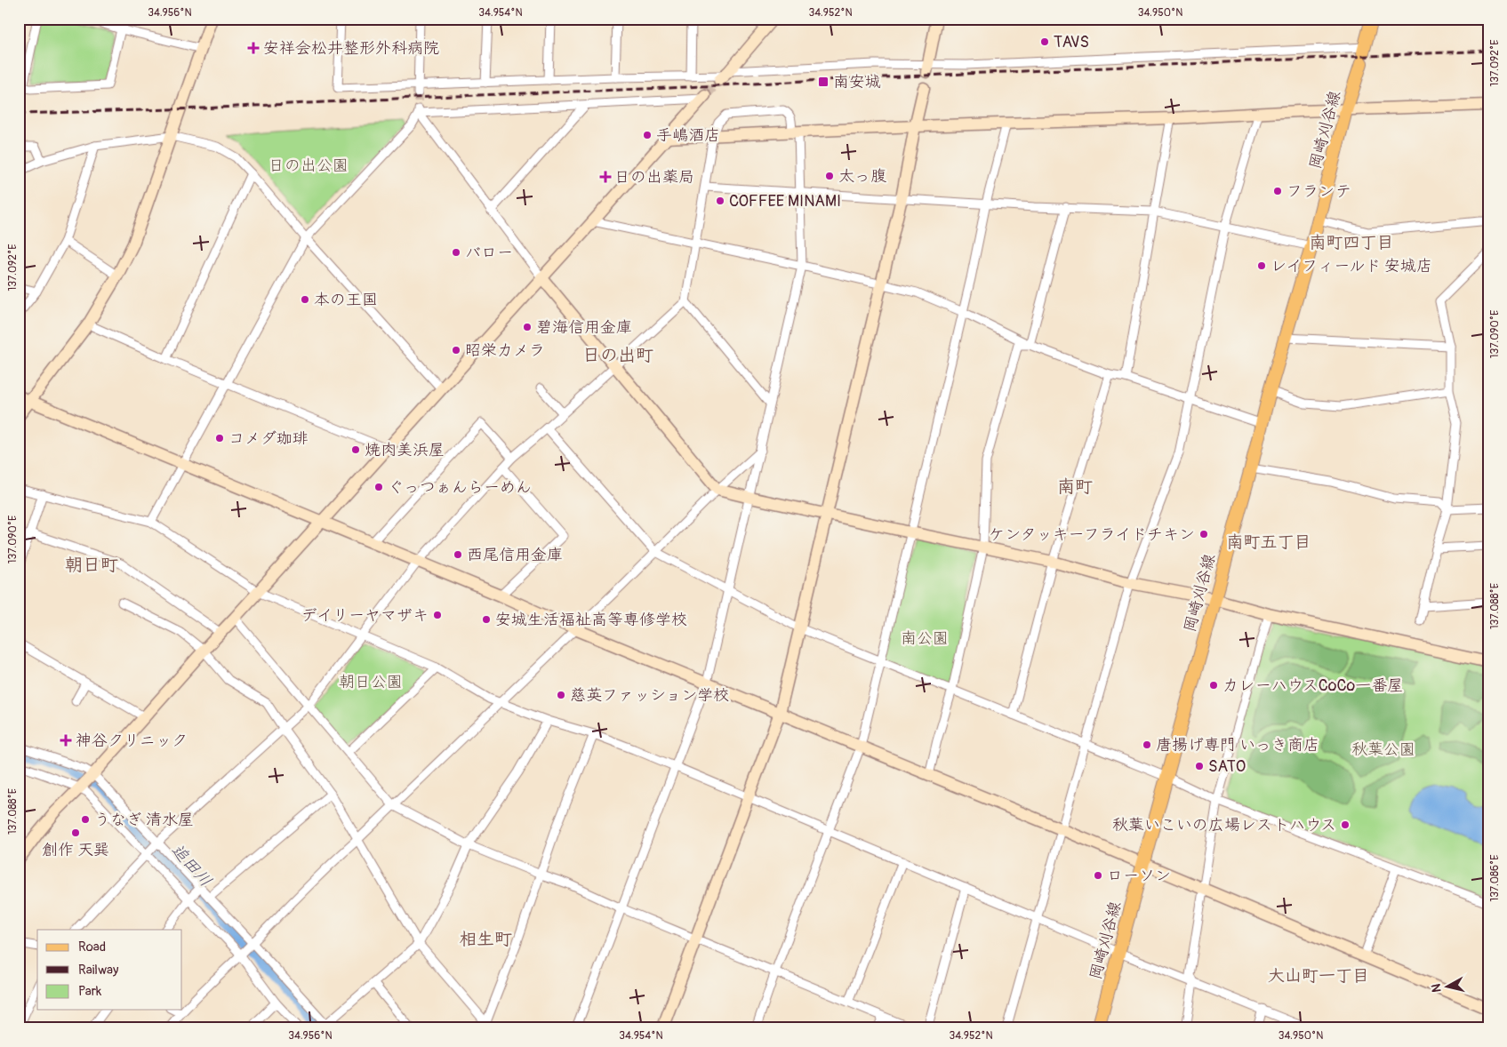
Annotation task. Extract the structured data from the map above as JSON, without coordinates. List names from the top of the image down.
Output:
{
  "streets": {
    "main road": ["岡崎刈谷線"]
  },
  "districts": [
    "南町四丁目",
    "日の出町",
    "南町",
    "南町五丁目",
    "朝日町",
    "相生町",
    "大山町一丁目"
  ],
  "water": ["追田川"],
  "parks": [
    "日の出公園",
    "南公園",
    "朝日公園",
    "秋葉公園"
  ],
  "places": {
    "other": [
      "TAVS",
      "手嶋酒店",
      "太っ腹",
      "フランテ",
      "COFFEE MINAMI",
      "バロー",
      "レイフィールド 安城店",
      "本の王国",
      "碧海信用金庫",
      "昭栄カメラ",
      "コメダ珈琲",
      "焼肉美浜屋",
      "ぐっつぁんらーめん",
      "ケンタッキーフライドチキン",
      "西尾信用金庫",
      "デイリーヤマザキ",
      "安城生活福祉高等専修学校",
      "カレーハウスCoCo一番屋",
      "慈英ファッション学校",
      "唐揚げ専門 いっき商店",
      "SATO",
      "うなぎ 清水屋",
      "秋葉いこいの広場レストハウス",
      "創作 天巽",
      "ローソン"
    ],
    "health": ["安祥会松井整形外科病院", "日の出薬局", "神谷クリニック"],
    "transit": ["南安城"]
  },
  "legend": ["Road", "Railway", "Park"],
  "north": "left",
  "coordinates": [
    "34.956°N",
    "34.954°N",
    "34.952°N",
    "34.950°N",
    "137.092°E",
    "137.090°E",
    "137.088°E",
    "137.086°E"
  ]
}
